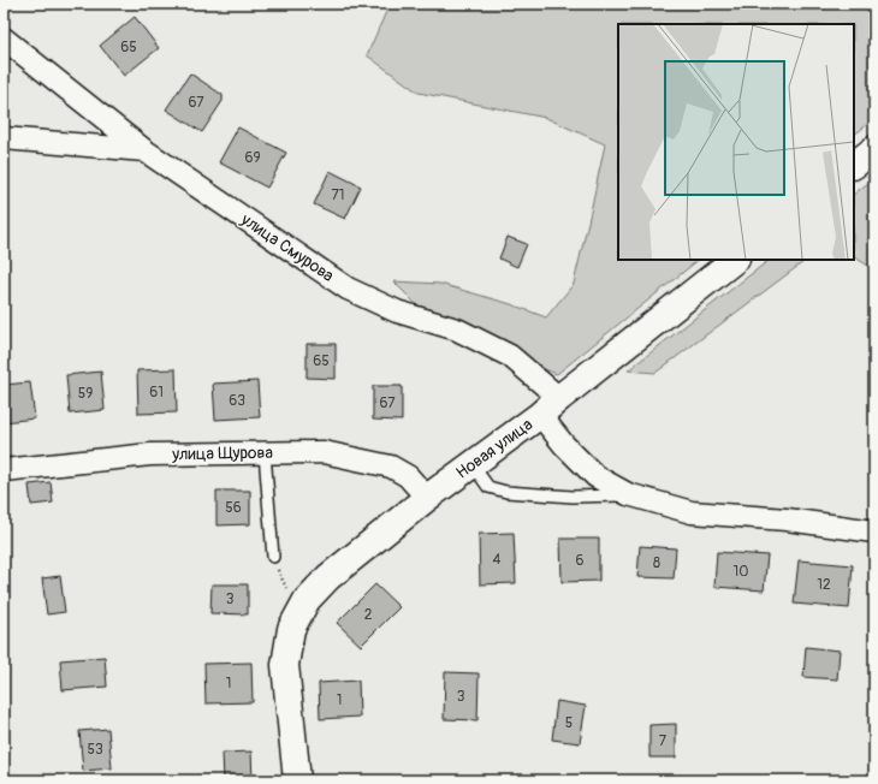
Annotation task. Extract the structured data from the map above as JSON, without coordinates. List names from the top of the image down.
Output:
{
  "streets": {
    "street": ["улица Смурова", "Новая улица", "улица Щурова"]
  },
  "crossings": [
    ["улица Смурова", "Новая улица"],
    ["Новая улица", "улица Щурова"]
  ],
  "house_numbers": [
    "65",
    "67",
    "69",
    "71",
    "65",
    "61",
    "59",
    "63",
    "67",
    "56",
    "4",
    "6",
    "8",
    "10",
    "12",
    "3",
    "2",
    "1",
    "3",
    "1",
    "5",
    "7",
    "53"
  ]
}
